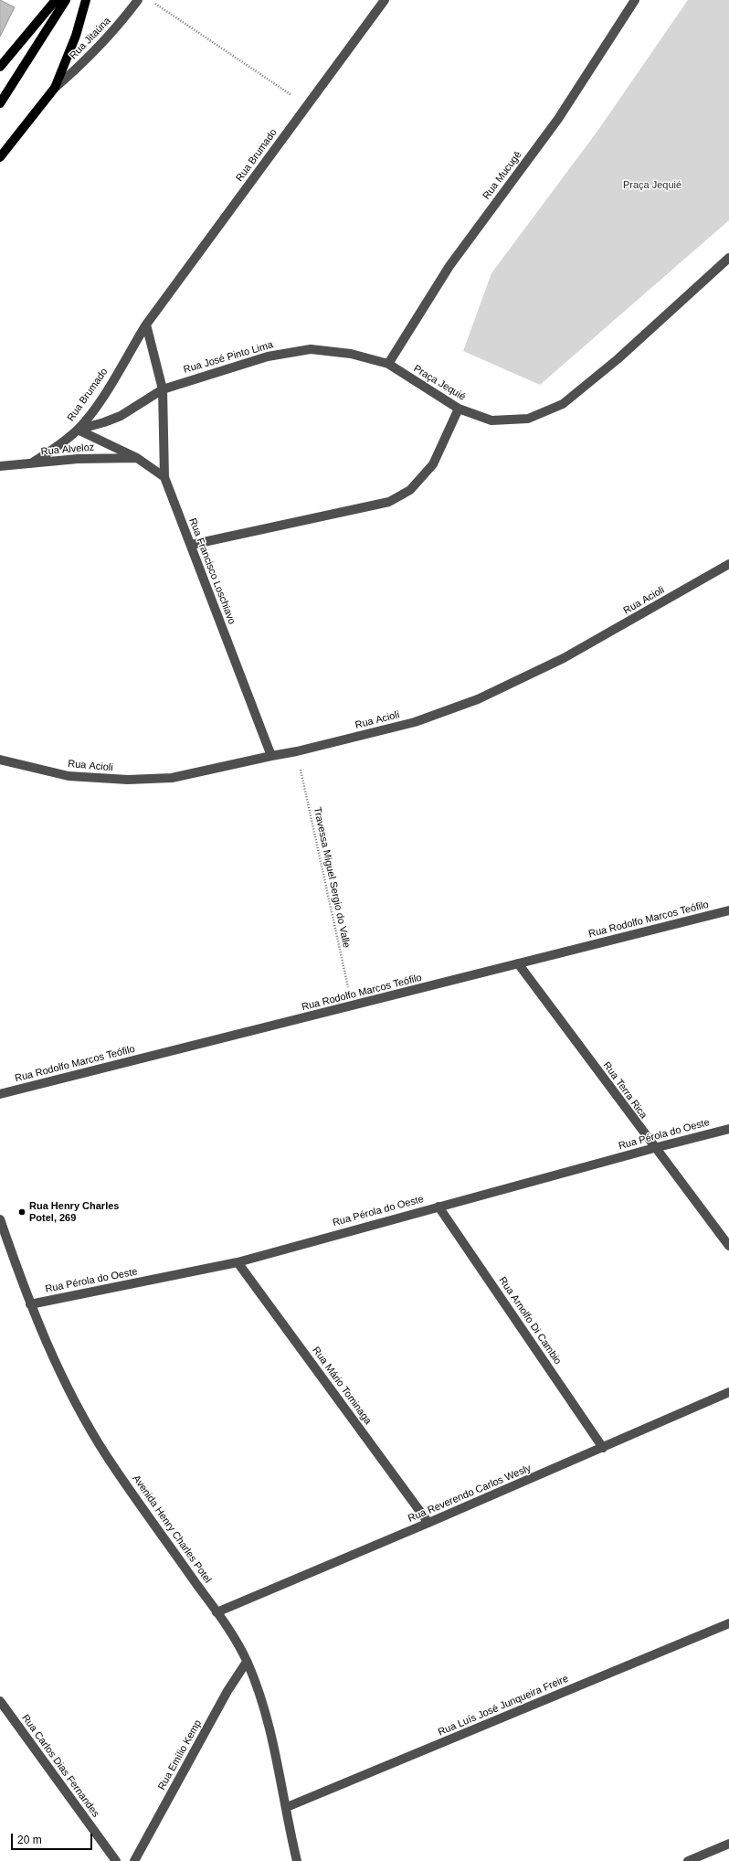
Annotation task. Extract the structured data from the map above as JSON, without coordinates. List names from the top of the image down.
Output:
{
  "streets": {
    "street": [
      "Rua Jitaúna",
      "Rua Brumado",
      "Rua Mucugê",
      "Rua José Pinto Lima",
      "Praça Jequié",
      "Rua Alveloz",
      "Rua Francisco Loschiavo",
      "Rua Acioli",
      "Rua Rodolfo Marcos Teófilo",
      "Rua Terra Rica",
      "Rua Pérola do Oeste",
      "Rua Arnolfo Di Cambio",
      "Rua Mário Tominaga",
      "Rua Reverendo Carlos Wesly",
      "Avenida Henry Charles Potel",
      "Rua Luís José Junqueira Freire",
      "Rua Emílio Kemp",
      "Rua Carlos Dias Fernandes"
    ],
    "path": ["Travessa Miguel Sergio do Valle"]
  },
  "crossings": [
    ["Rua Brumado", "Rua Alveloz"],
    ["Rua Mucugê", "Rua José Pinto Lima"],
    ["Rua Mucugê", "Praça Jequié"],
    ["Rua José Pinto Lima", "Praça Jequié"],
    ["Rua José Pinto Lima", "Rua Alveloz"],
    ["Rua José Pinto Lima", "Rua Francisco Loschiavo"],
    ["Rua Alveloz", "Rua Francisco Loschiavo"],
    ["Rua Francisco Loschiavo", "Rua Acioli"],
    ["Rua Acioli", "Travessa Miguel Sergio do Valle"],
    ["Travessa Miguel Sergio do Valle", "Rua Rodolfo Marcos Teófilo"],
    ["Rua Rodolfo Marcos Teófilo", "Rua Terra Rica"],
    ["Rua Terra Rica", "Rua Pérola do Oeste"],
    ["Rua Pérola do Oeste", "Rua Arnolfo Di Cambio"],
    ["Rua Pérola do Oeste", "Rua Mário Tominaga"],
    ["Rua Pérola do Oeste", "Avenida Henry Charles Potel"],
    ["Rua Arnolfo Di Cambio", "Rua Reverendo Carlos Wesly"],
    ["Rua Mário Tominaga", "Rua Reverendo Carlos Wesly"],
    ["Rua Reverendo Carlos Wesly", "Avenida Henry Charles Potel"],
    ["Avenida Henry Charles Potel", "Rua Luís José Junqueira Freire"],
    ["Avenida Henry Charles Potel", "Rua Emílio Kemp"]
  ],
  "parks": ["Praça Jequié"],
  "places": ["Rua Henry Charles Potel, 269"],
  "scale_bar": "20 m"
}
